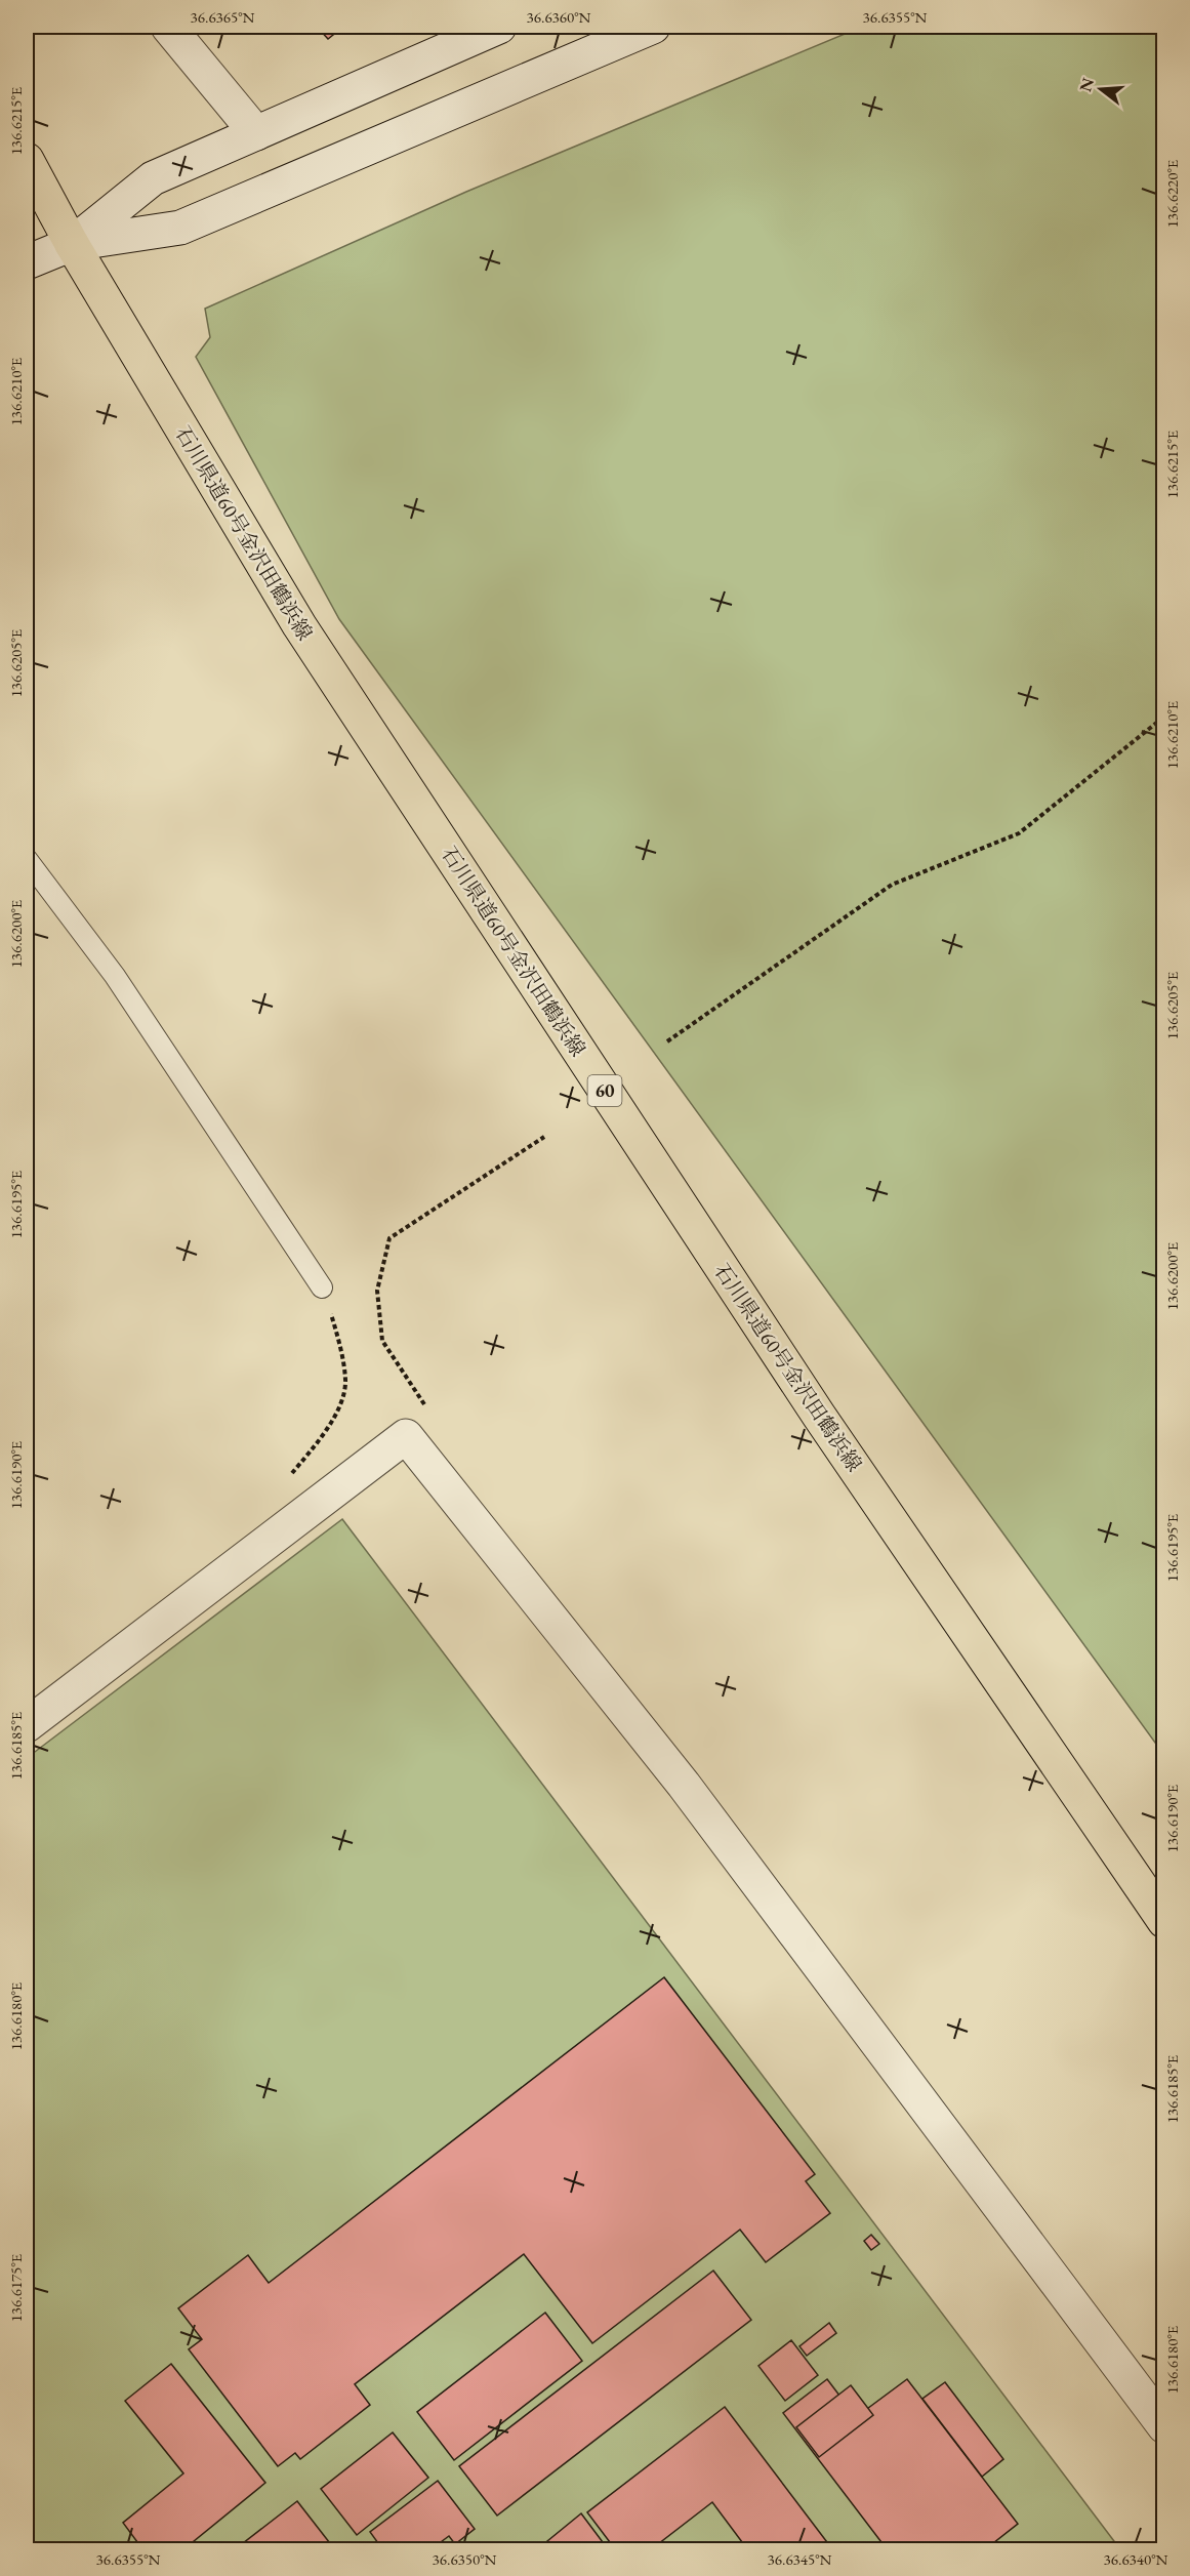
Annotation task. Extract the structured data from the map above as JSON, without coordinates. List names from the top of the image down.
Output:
{
  "streets": {
    "main road": ["石川県道60号金沢田鶴浜線", "60"]
  },
  "north": "left",
  "coordinates": [
    "36.6365°N",
    "36.6360°N",
    "36.6355°N",
    "136.6215°E",
    "136.6220°E",
    "136.6210°E",
    "136.6205°E",
    "136.6200°E",
    "136.6195°E",
    "136.6190°E",
    "136.6185°E",
    "136.6180°E",
    "136.6175°E",
    "36.6350°N",
    "36.6345°N",
    "36.6340°N"
  ]
}
